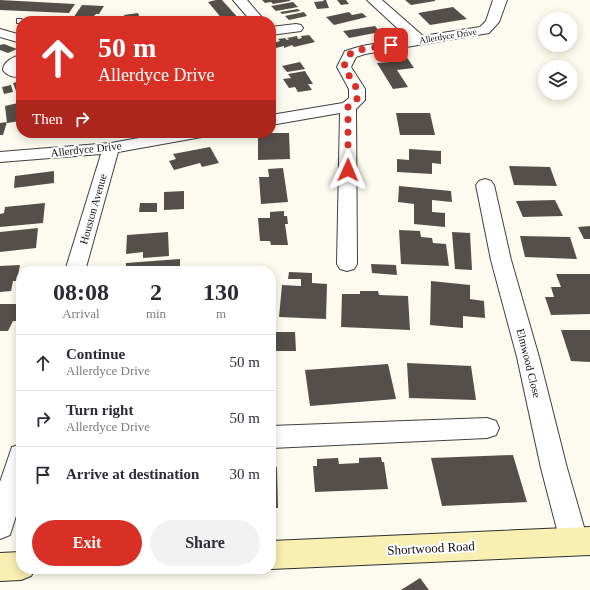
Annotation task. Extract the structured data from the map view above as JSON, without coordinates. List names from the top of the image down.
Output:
{
  "streets": {
    "main road": ["Shortwood Road"],
    "street": ["Allerdyce Drive", "Houston Avenue", "Elmwood Close"]
  },
  "crossings": [
    ["Allerdyce Drive", "Houston Avenue"],
    ["Elmwood Close", "Shortwood Road"]
  ],
  "page": {
    "turn": ["50 m", "Allerdyce Drive"],
    "then": "Then",
    "eta": [
      "08:08",
      "Arrival",
      "2",
      "min",
      "130",
      "m"
    ],
    "list": [
      {
        "name": "Continue",
        "note": "Allerdyce Drive",
        "value": "50 m"
      },
      {
        "name": "Turn right",
        "note": "Allerdyce Drive",
        "value": "50 m"
      },
      {
        "name": "Arrive at destination",
        "value": "30 m"
      }
    ],
    "buttons": ["Exit", "Share"]
  }
}
